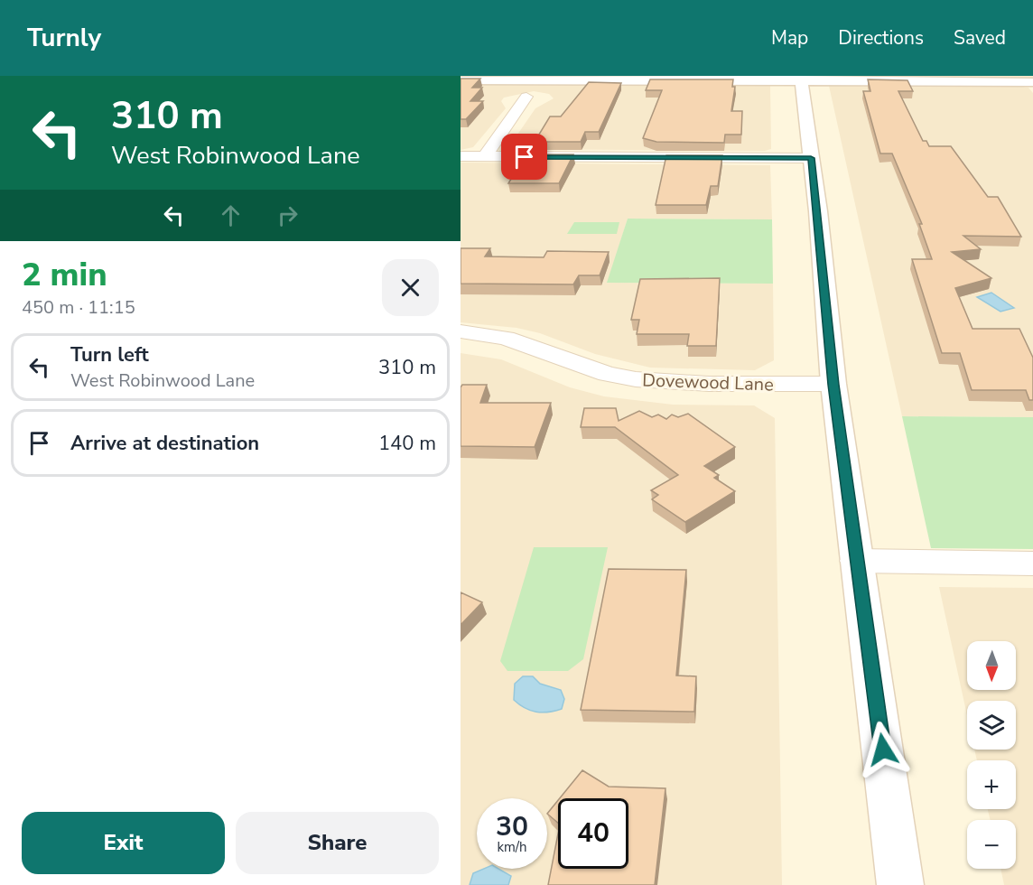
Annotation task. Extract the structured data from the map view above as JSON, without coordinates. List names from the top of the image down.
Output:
{
  "streets": {
    "street": ["Dovewood Lane"]
  },
  "north": "bottom",
  "page": {
    "header": "Turnly",
    "nav": ["Map", "Directions", "Saved"],
    "turn": ["310 m", "West Robinwood Lane"],
    "heading": ["2 min", "450 m · 11:15"],
    "list": [
      {
        "name": "Turn left",
        "note": "West Robinwood Lane",
        "value": "310 m"
      },
      {
        "name": "Arrive at destination",
        "value": "140 m"
      }
    ],
    "map_buttons": ["+", "−"],
    "speed": "30 km/h",
    "limit": "40",
    "buttons": ["Exit", "Share"]
  }
}
